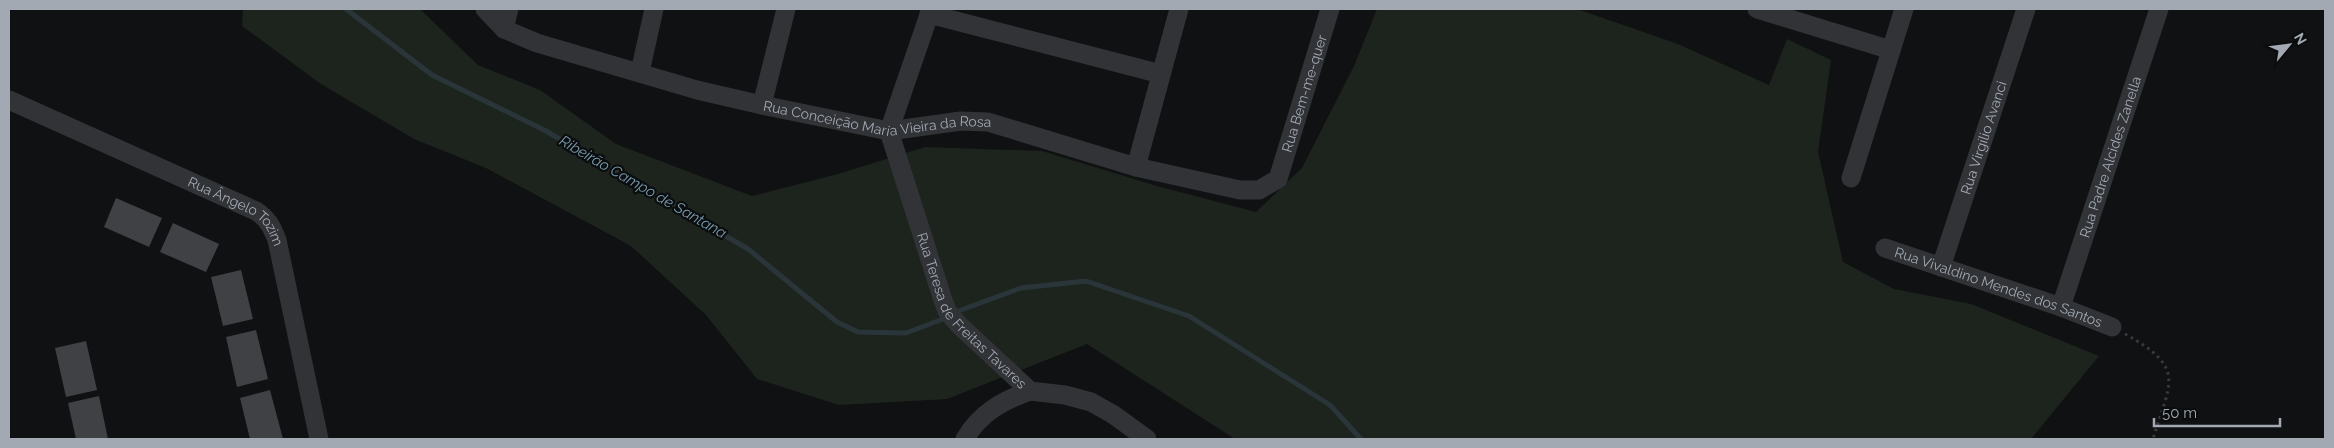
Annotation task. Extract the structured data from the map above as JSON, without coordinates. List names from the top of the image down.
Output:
{
  "streets": {
    "street": [
      "Rua Bem-me-quer",
      "Rua Conceição Maria Vieira da Rosa",
      "Rua Virgílio Avanci",
      "Rua Padre Alcides Zanella",
      "Rua Ângelo Tozim",
      "Rua Vivaldino Mendes dos Santos",
      "Rua Teresa de Freitas Tavares"
    ]
  },
  "crossings": [
    ["Rua Bem-me-quer", "Rua Conceição Maria Vieira da Rosa"],
    ["Rua Conceição Maria Vieira da Rosa", "Rua Teresa de Freitas Tavares"],
    ["Rua Virgílio Avanci", "Rua Vivaldino Mendes dos Santos"],
    ["Rua Padre Alcides Zanella", "Rua Vivaldino Mendes dos Santos"]
  ],
  "water": ["Ribeirão Campo de Santana"],
  "scale_bar": "50 m",
  "north": "top right"
}
